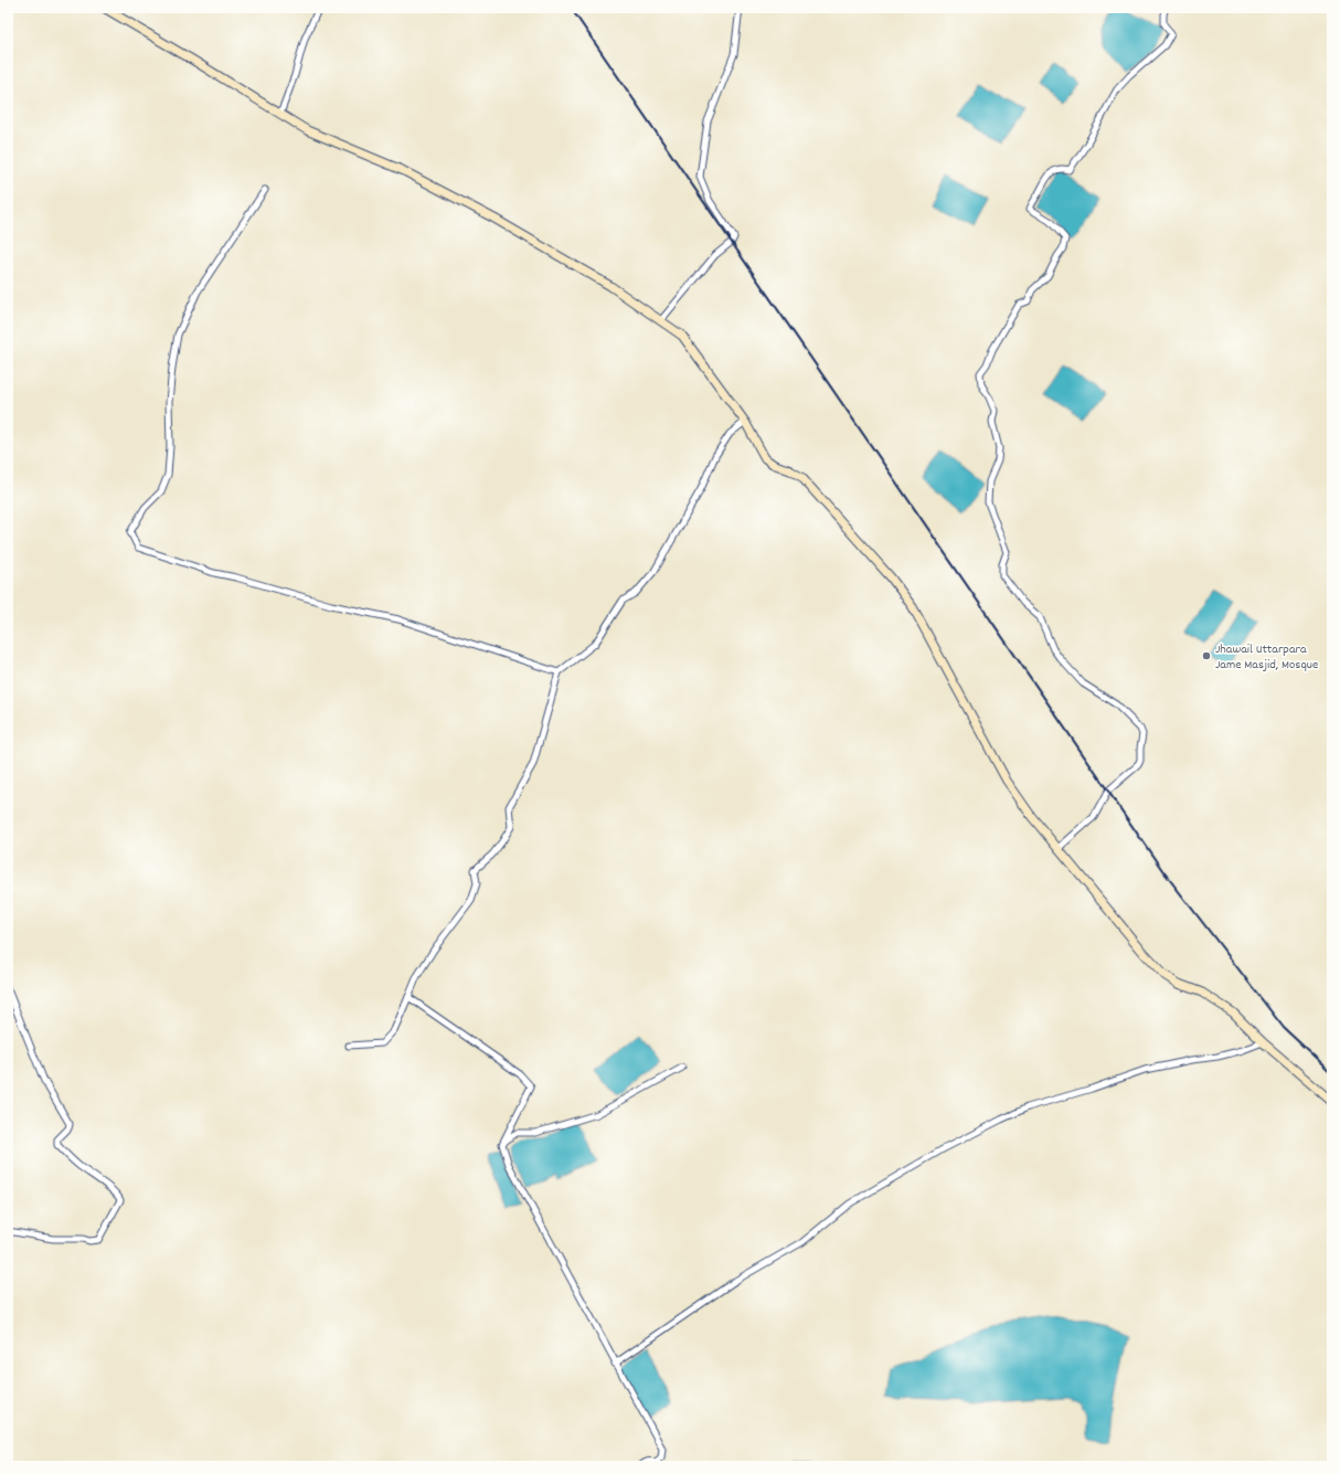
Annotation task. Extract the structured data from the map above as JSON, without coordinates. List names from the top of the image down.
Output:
{
  "places": ["Jhawail Uttarpara Jame Masjid, Mosque"]
}
